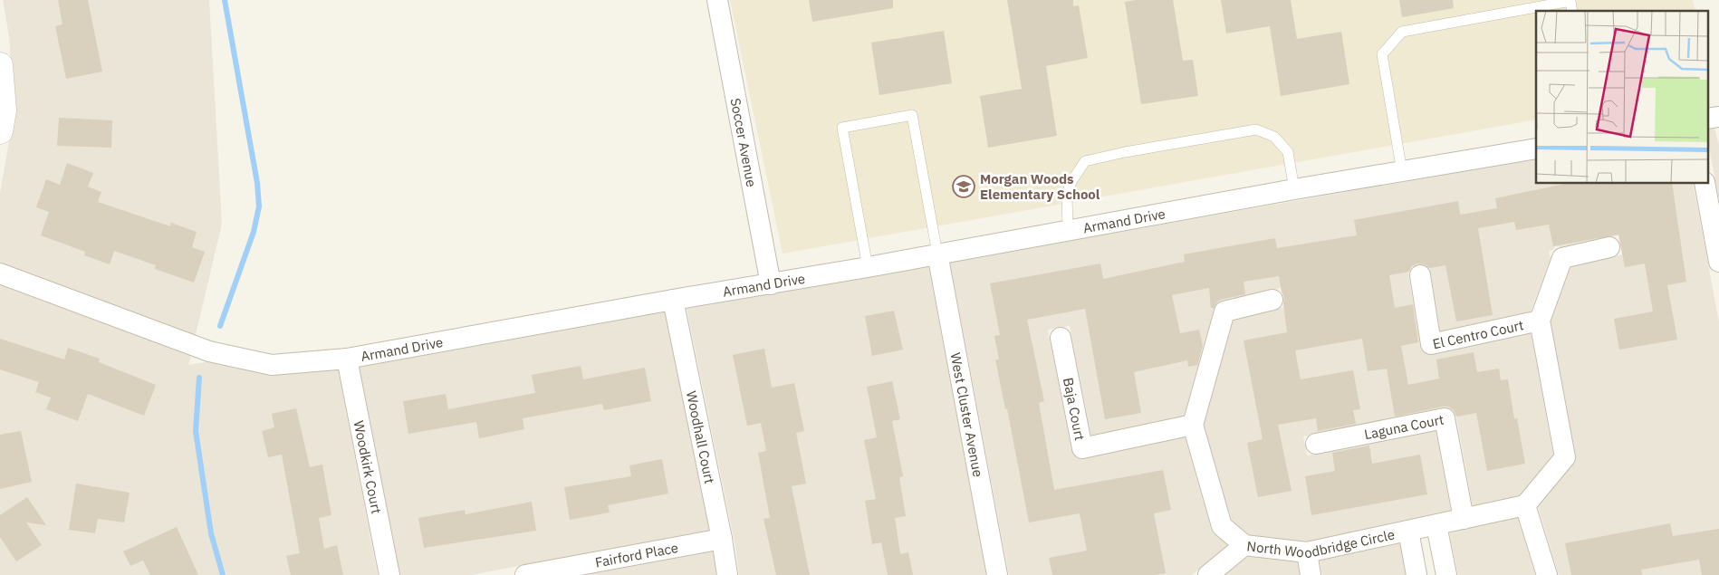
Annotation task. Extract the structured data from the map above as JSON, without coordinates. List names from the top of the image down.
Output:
{
  "streets": {
    "street": [
      "Soccer Avenue",
      "Armand Drive",
      "El Centro Court",
      "Baja Court",
      "West Cluster Avenue",
      "Laguna Court",
      "Woodhall Court",
      "Woodkirk Court",
      "North Woodbridge Circle",
      "Fairford Place"
    ]
  },
  "crossings": [
    ["Soccer Avenue", "Armand Drive"],
    ["Armand Drive", "West Cluster Avenue"],
    ["Armand Drive", "Woodhall Court"],
    ["Armand Drive", "Woodkirk Court"],
    ["Baja Court", "North Woodbridge Circle"],
    ["Laguna Court", "North Woodbridge Circle"],
    ["Woodhall Court", "Fairford Place"]
  ],
  "places": {
    "school or university": ["Morgan Woods Elementary School"]
  }
}
